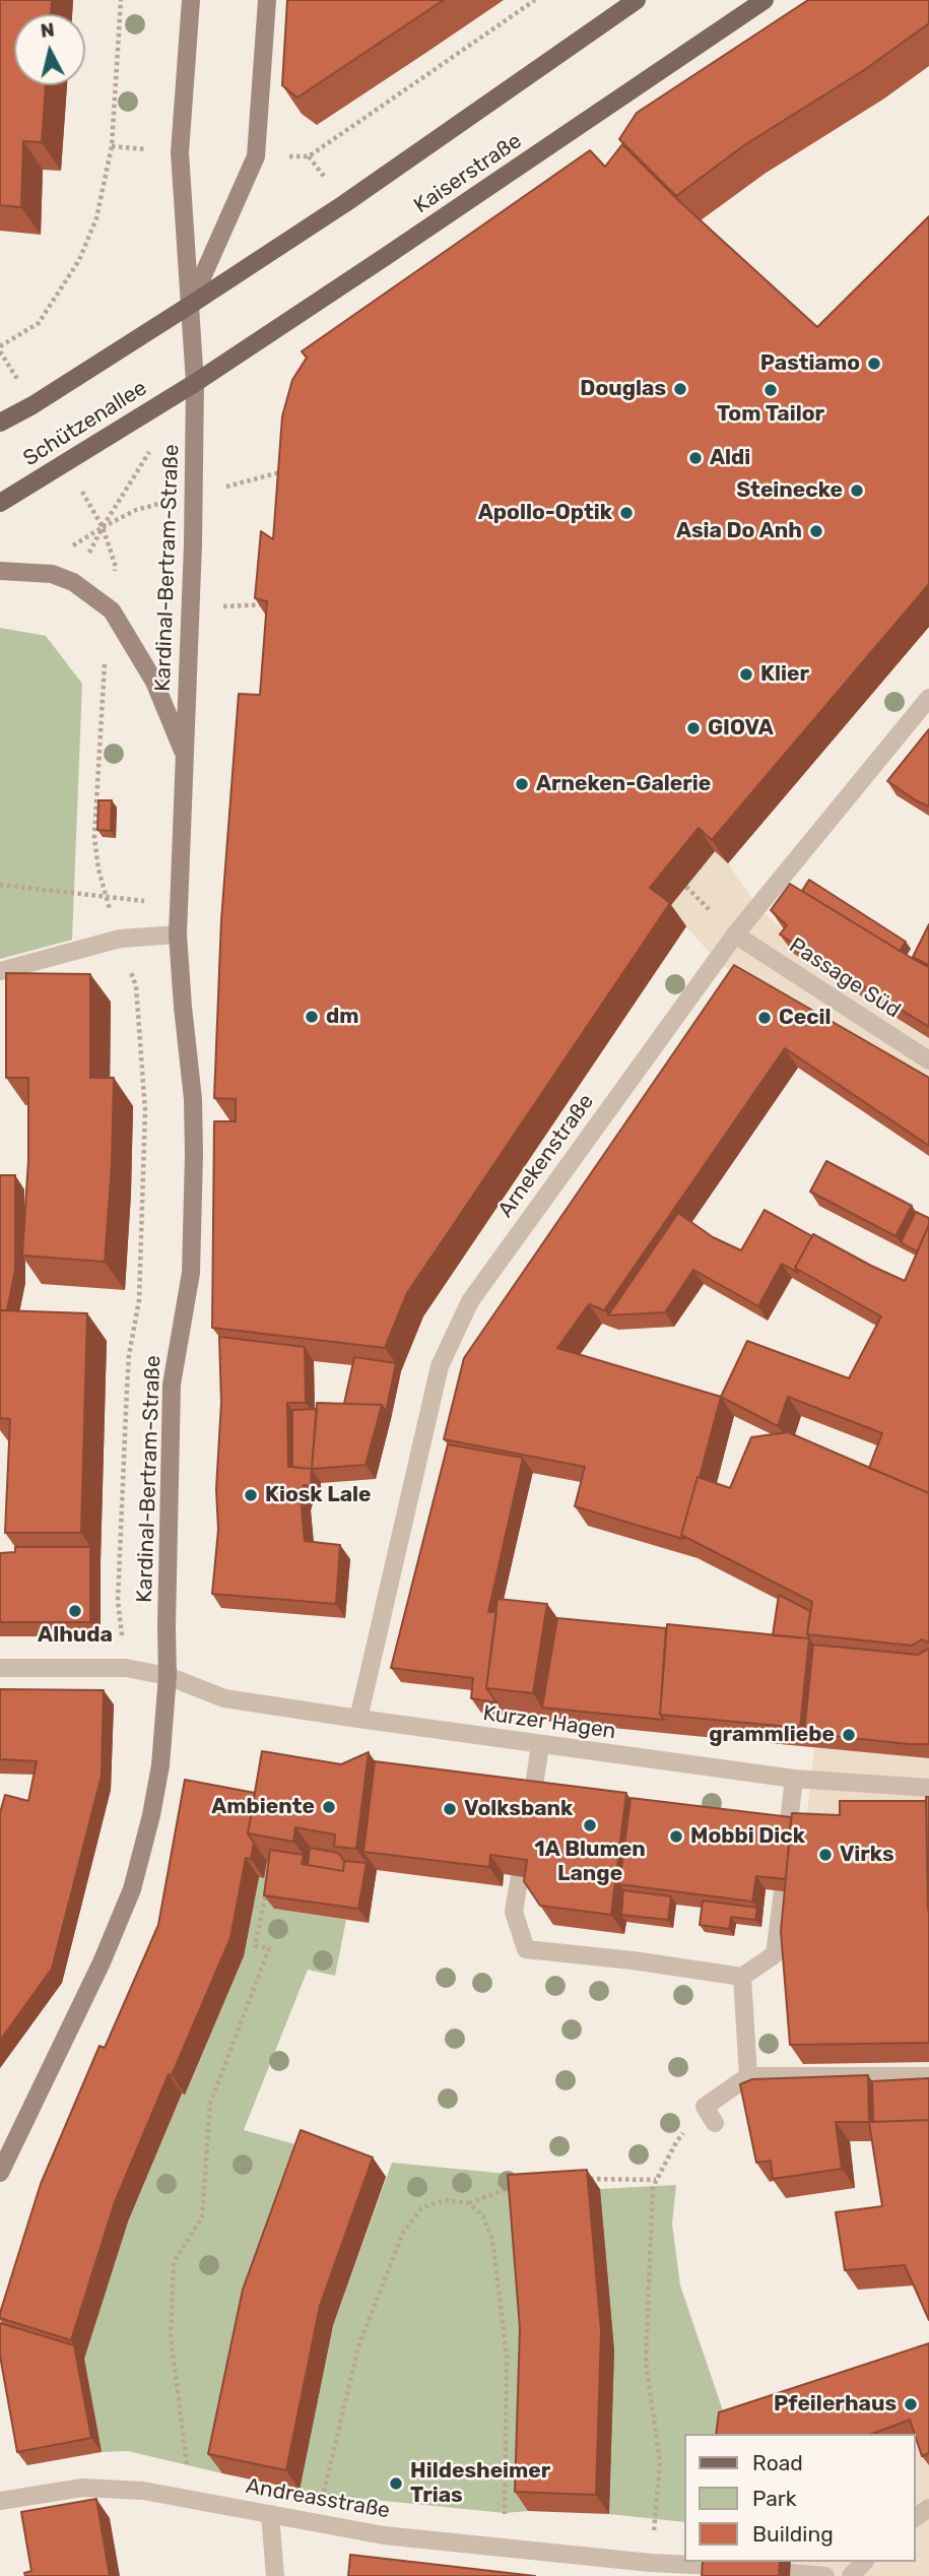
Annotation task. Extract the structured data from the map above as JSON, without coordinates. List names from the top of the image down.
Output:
{
  "streets": {
    "main road": ["Kaiserstraße", "Schützenallee"],
    "street": [
      "Kardinal-Bertram-Straße",
      "Passage Süd",
      "Arnekenstraße",
      "Kurzer Hagen",
      "Andreasstraße"
    ]
  },
  "crossings": [
    ["Kaiserstraße", "Schützenallee"],
    ["Kaiserstraße", "Kardinal-Bertram-Straße"],
    ["Schützenallee", "Kardinal-Bertram-Straße"],
    ["Kardinal-Bertram-Straße", "Kurzer Hagen"],
    ["Passage Süd", "Arnekenstraße"],
    ["Arnekenstraße", "Kurzer Hagen"]
  ],
  "places": [
    "Pastiamo",
    "Douglas",
    "Tom Tailor",
    "Aldi",
    "Steinecke",
    "Apollo-Optik",
    "Asia Do Anh",
    "Klier",
    "GIOVA",
    "Arneken-Galerie",
    "dm",
    "Cecil",
    "Kiosk Lale",
    "Alhuda",
    "grammliebe",
    "Ambiente",
    "Volksbank",
    "1A Blumen Lange",
    "Mobbi Dick",
    "Virks",
    "Pfeilerhaus",
    "Hildesheimer Trias"
  ],
  "legend": ["Road", "Park", "Building"],
  "north": "top"
}
